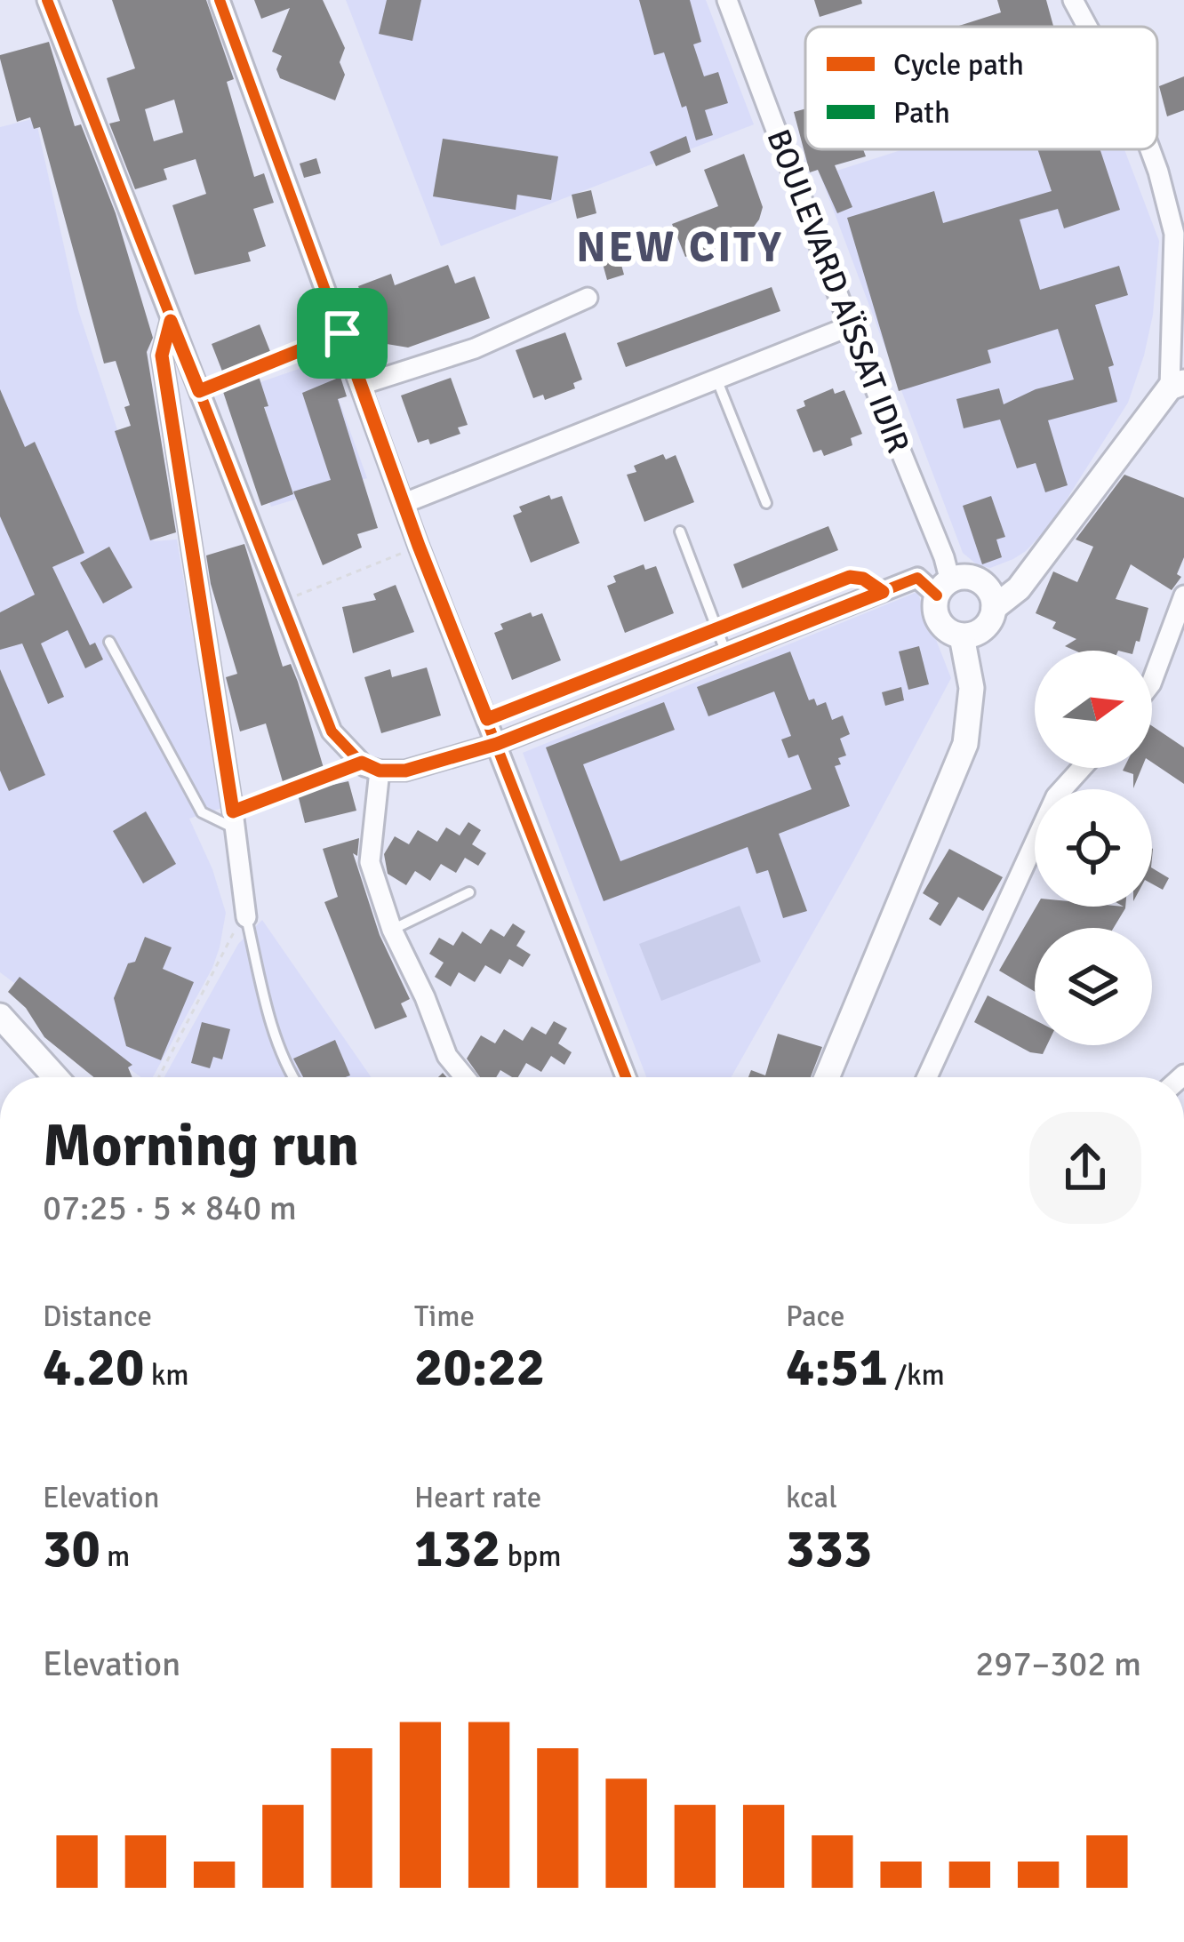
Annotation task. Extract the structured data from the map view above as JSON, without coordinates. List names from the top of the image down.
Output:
{
  "streets": {
    "street": ["BOULEVARD AÏSSAT IDIR"]
  },
  "districts": ["NEW CITY"],
  "legend": ["Cycle path", "Path"],
  "north": "right",
  "page": {
    "heading": ["Morning run", "07:25 · 5 × 840 m"],
    "stats": [
      ["Distance", "4.20 km"],
      ["Time", "20:22"],
      ["Pace", "4:51 /km"],
      ["Elevation", "30 m"],
      ["Heart rate", "132 bpm"],
      ["kcal", "333"]
    ],
    "chart": ["Elevation", "297–302 m"]
  }
}
